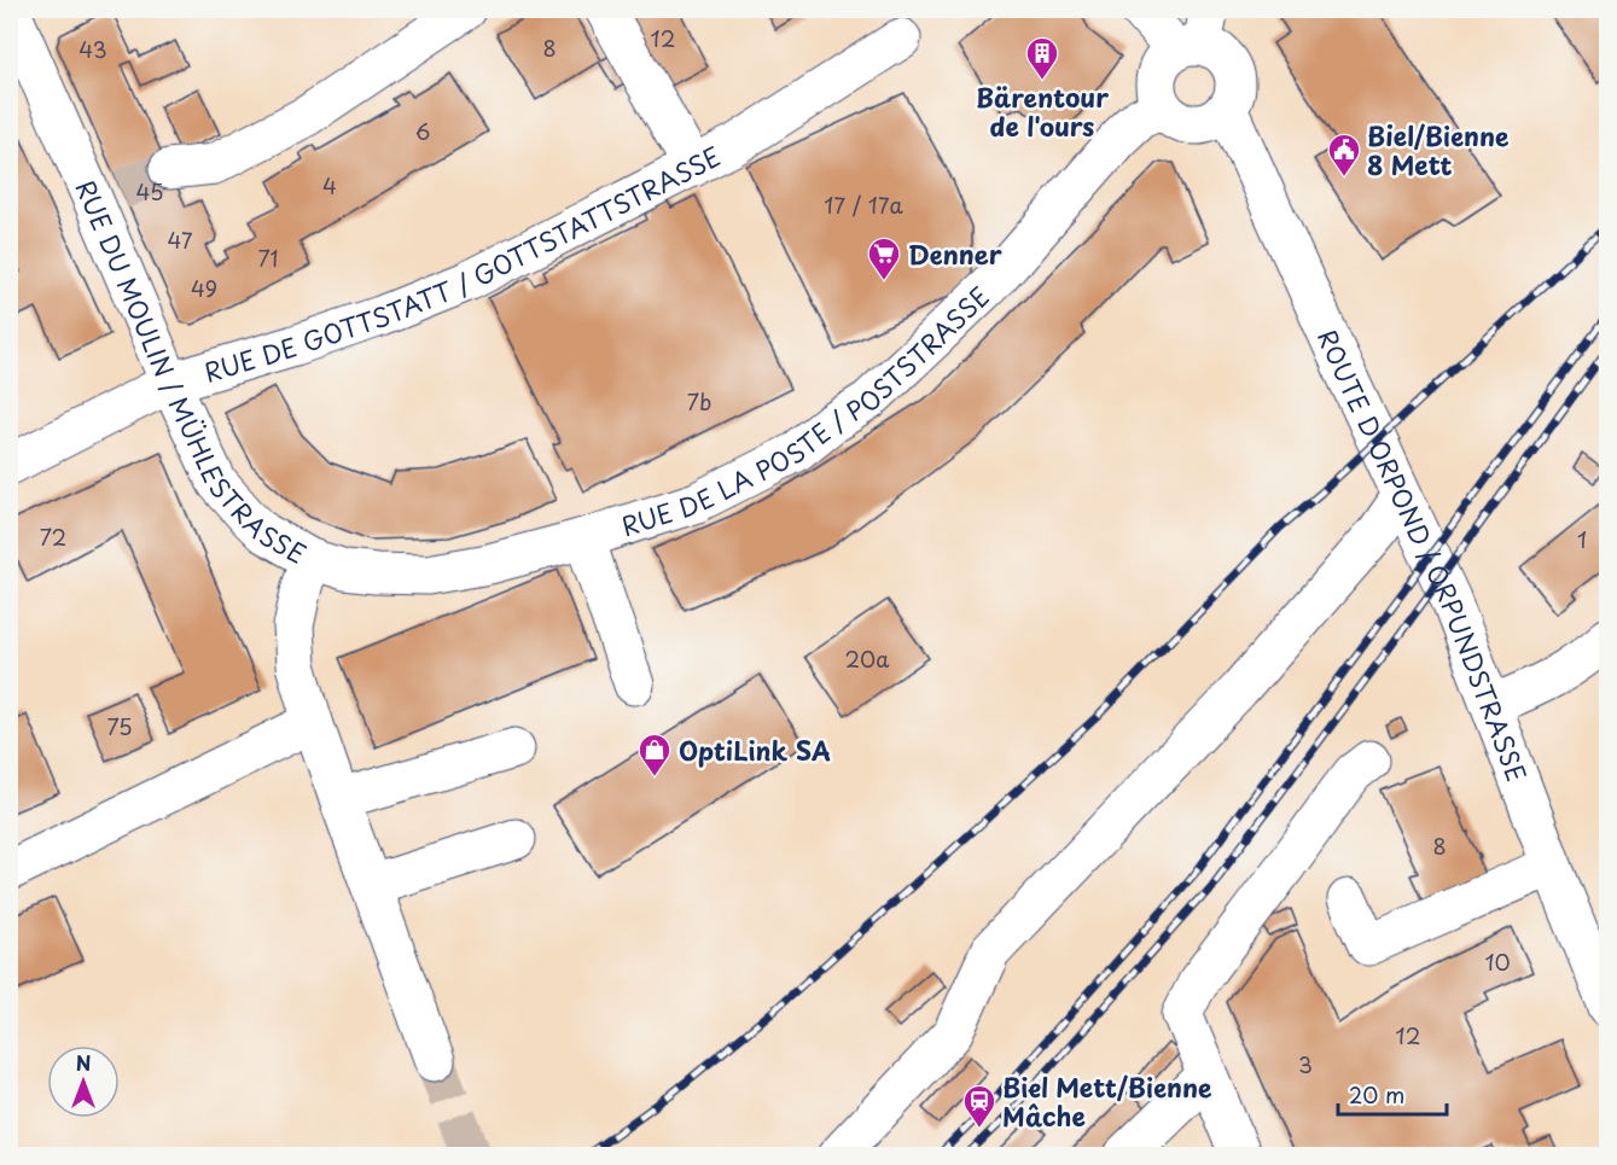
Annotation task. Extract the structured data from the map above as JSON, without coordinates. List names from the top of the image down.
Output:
{
  "streets": {
    "street": [
      "RUE DE GOTTSTATT / GOTTSTATTSTRASSE",
      "RUE DU MOULIN / MÜHLESTRASSE",
      "RUE DE LA POSTE / POSTSTRASSE",
      "ROUTE D'ORPOND / ORPUNDSTRASSE"
    ]
  },
  "crossings": [
    ["RUE DE GOTTSTATT / GOTTSTATTSTRASSE", "RUE DU MOULIN / MÜHLESTRASSE"],
    ["RUE DU MOULIN / MÜHLESTRASSE", "RUE DE LA POSTE / POSTSTRASSE"],
    ["RUE DE LA POSTE / POSTSTRASSE", "ROUTE D'ORPOND / ORPUNDSTRASSE"]
  ],
  "places": {
    "building": ["Bärentour de l'ours"],
    "public building": ["Biel/Bienne 8 Mett"],
    "supermarket": ["Denner"],
    "shop": ["OptiLink SA"],
    "station": ["Biel Mett/Bienne Mâche"]
  },
  "house_numbers": [
    "12",
    "8",
    "43",
    "6",
    "4",
    "45",
    "17 / 17a",
    "47",
    "71",
    "49",
    "7b",
    "72",
    "1",
    "20a",
    "75",
    "8",
    "10",
    "12",
    "3"
  ],
  "scale_bar": "20 m",
  "north": "top"
}
